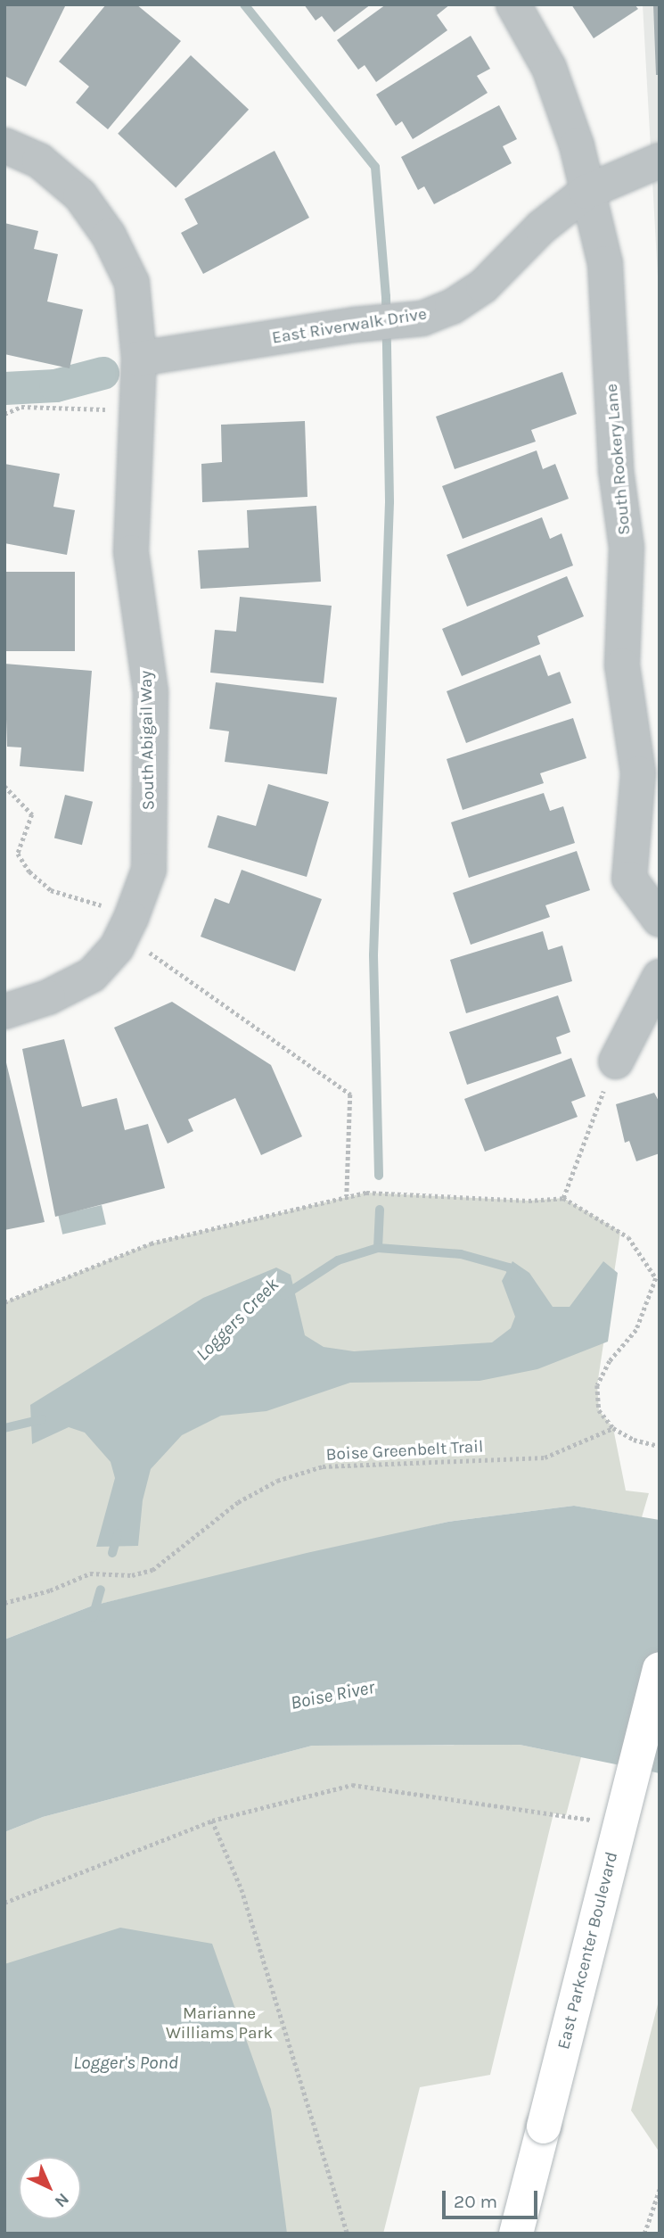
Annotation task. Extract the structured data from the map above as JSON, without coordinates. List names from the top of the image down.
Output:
{
  "streets": {
    "main road": ["East Parkcenter Boulevard"],
    "street": ["East Riverwalk Drive", "South Rookery Lane", "South Abigail Way"],
    "path": ["Boise Greenbelt Trail"]
  },
  "crossings": [
    ["East Riverwalk Drive", "South Rookery Lane"],
    ["East Riverwalk Drive", "South Abigail Way"]
  ],
  "water": ["Loggers Creek", "Boise River", "Logger's Pond"],
  "parks": ["Marianne Williams Park"],
  "scale_bar": "20 m",
  "north": "bottom right"
}
